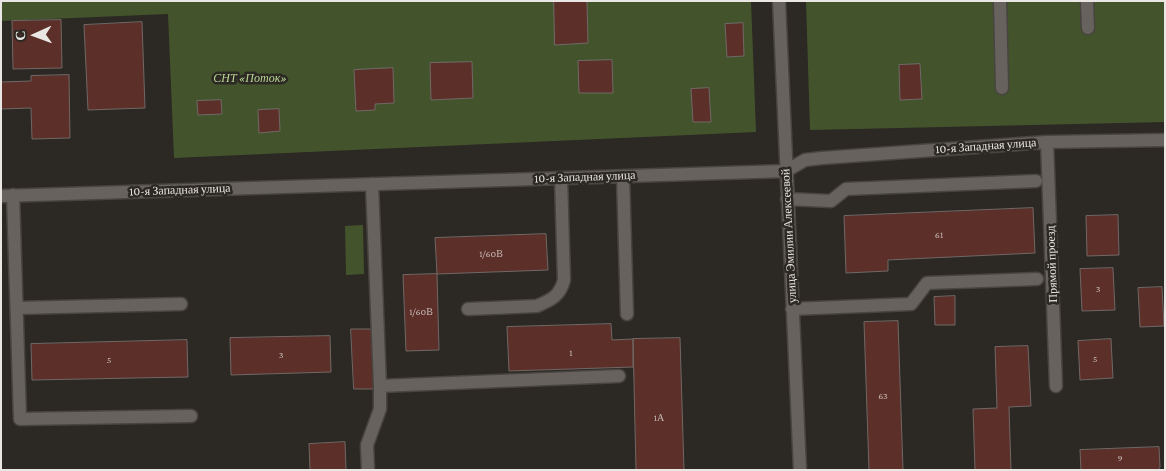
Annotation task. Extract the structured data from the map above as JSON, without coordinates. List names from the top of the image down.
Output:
{
  "streets": {
    "street": ["10-я Западная улица", "улица Эмилии Алексеевой", "Прямой проезд"]
  },
  "crossings": [
    ["10-я Западная улица", "улица Эмилии Алексеевой"],
    ["10-я Западная улица", "Прямой проезд"]
  ],
  "parks": ["СНТ «Поток»"],
  "house_numbers": [
    "61",
    "1/60В",
    "3",
    "1/60В",
    "1",
    "3",
    "5",
    "5",
    "63",
    "1А",
    "9"
  ],
  "north": "left"
}
